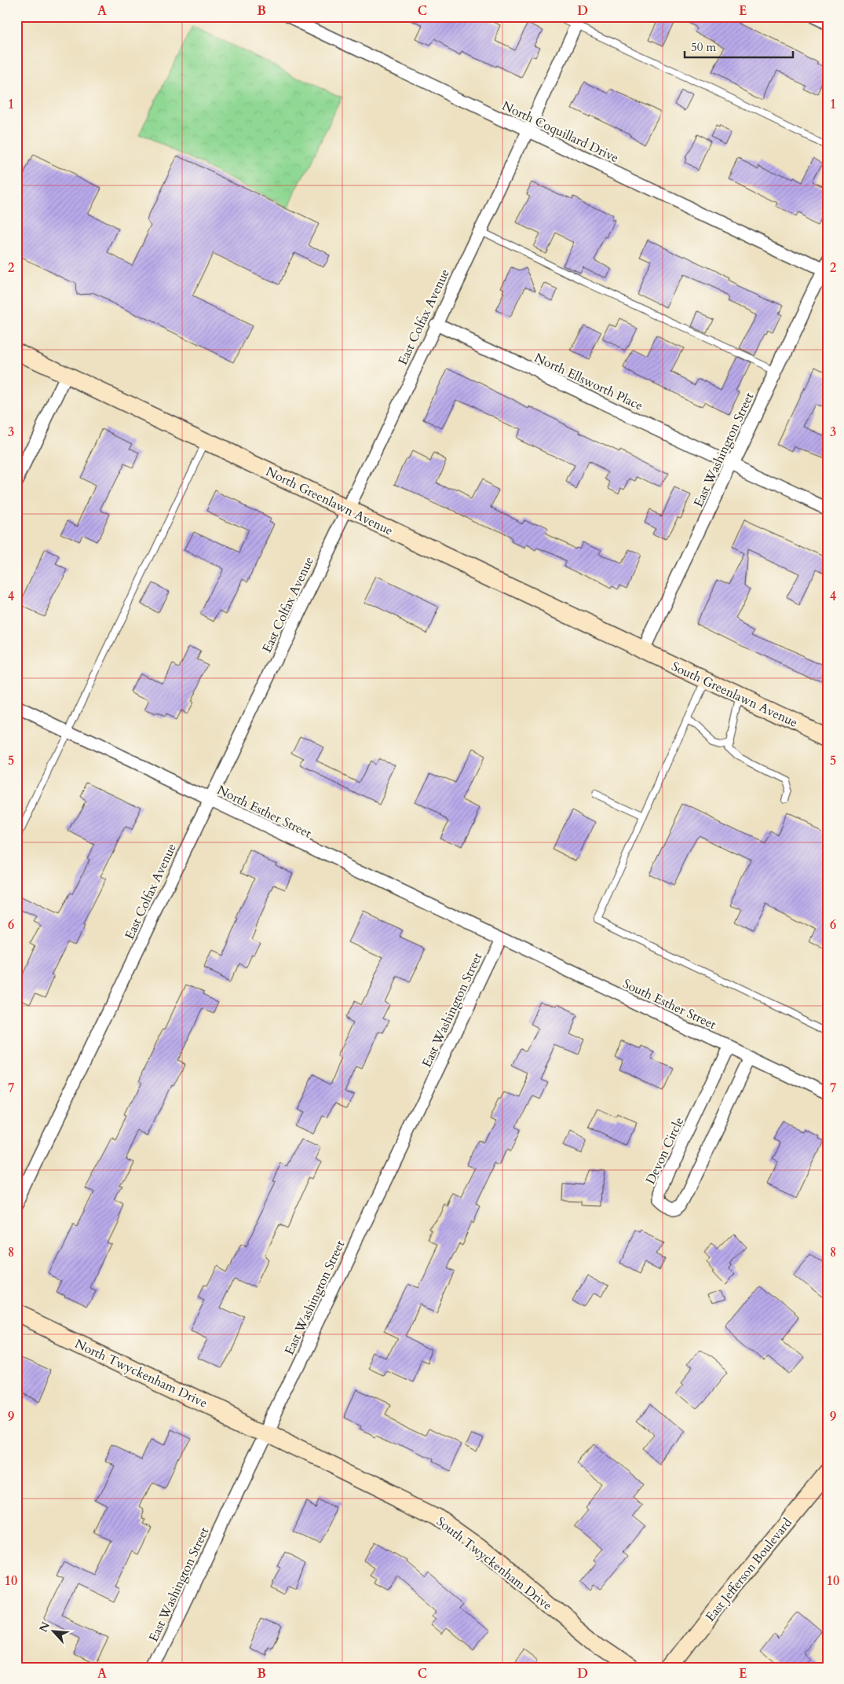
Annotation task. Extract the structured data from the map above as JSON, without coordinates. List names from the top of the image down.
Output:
{
  "streets": {
    "street": [
      "North Coquillard Drive",
      "East Colfax Avenue",
      "North Ellsworth Place",
      "East Washington Street",
      "North Greenlawn Avenue",
      "South Greenlawn Avenue",
      "North Esther Street",
      "South Esther Street",
      "Devon Circle",
      "North Twyckenham Drive",
      "South Twyckenham Drive",
      "East Jefferson Boulevard"
    ]
  },
  "crossings": [
    ["North Coquillard Drive", "East Colfax Avenue"],
    ["North Coquillard Drive", "East Washington Street"],
    ["East Colfax Avenue", "North Ellsworth Place"],
    ["East Colfax Avenue", "North Greenlawn Avenue"],
    ["East Colfax Avenue", "North Esther Street"],
    ["North Ellsworth Place", "East Washington Street"],
    ["East Washington Street", "North Greenlawn Avenue"],
    ["East Washington Street", "South Greenlawn Avenue"],
    ["East Washington Street", "North Esther Street"],
    ["East Washington Street", "South Esther Street"],
    ["East Washington Street", "North Twyckenham Drive"],
    ["East Washington Street", "South Twyckenham Drive"],
    ["North Greenlawn Avenue", "South Greenlawn Avenue"],
    ["North Esther Street", "South Esther Street"],
    ["South Esther Street", "Devon Circle"],
    ["North Twyckenham Drive", "South Twyckenham Drive"]
  ],
  "scale_bar": "50 m",
  "north": "top left",
  "grid": {
    "columns": [
      "A",
      "B",
      "C",
      "D",
      "E"
    ],
    "rows": [
      "1",
      "2",
      "3",
      "4",
      "5",
      "6",
      "7",
      "8",
      "9",
      "10"
    ]
  }
}
